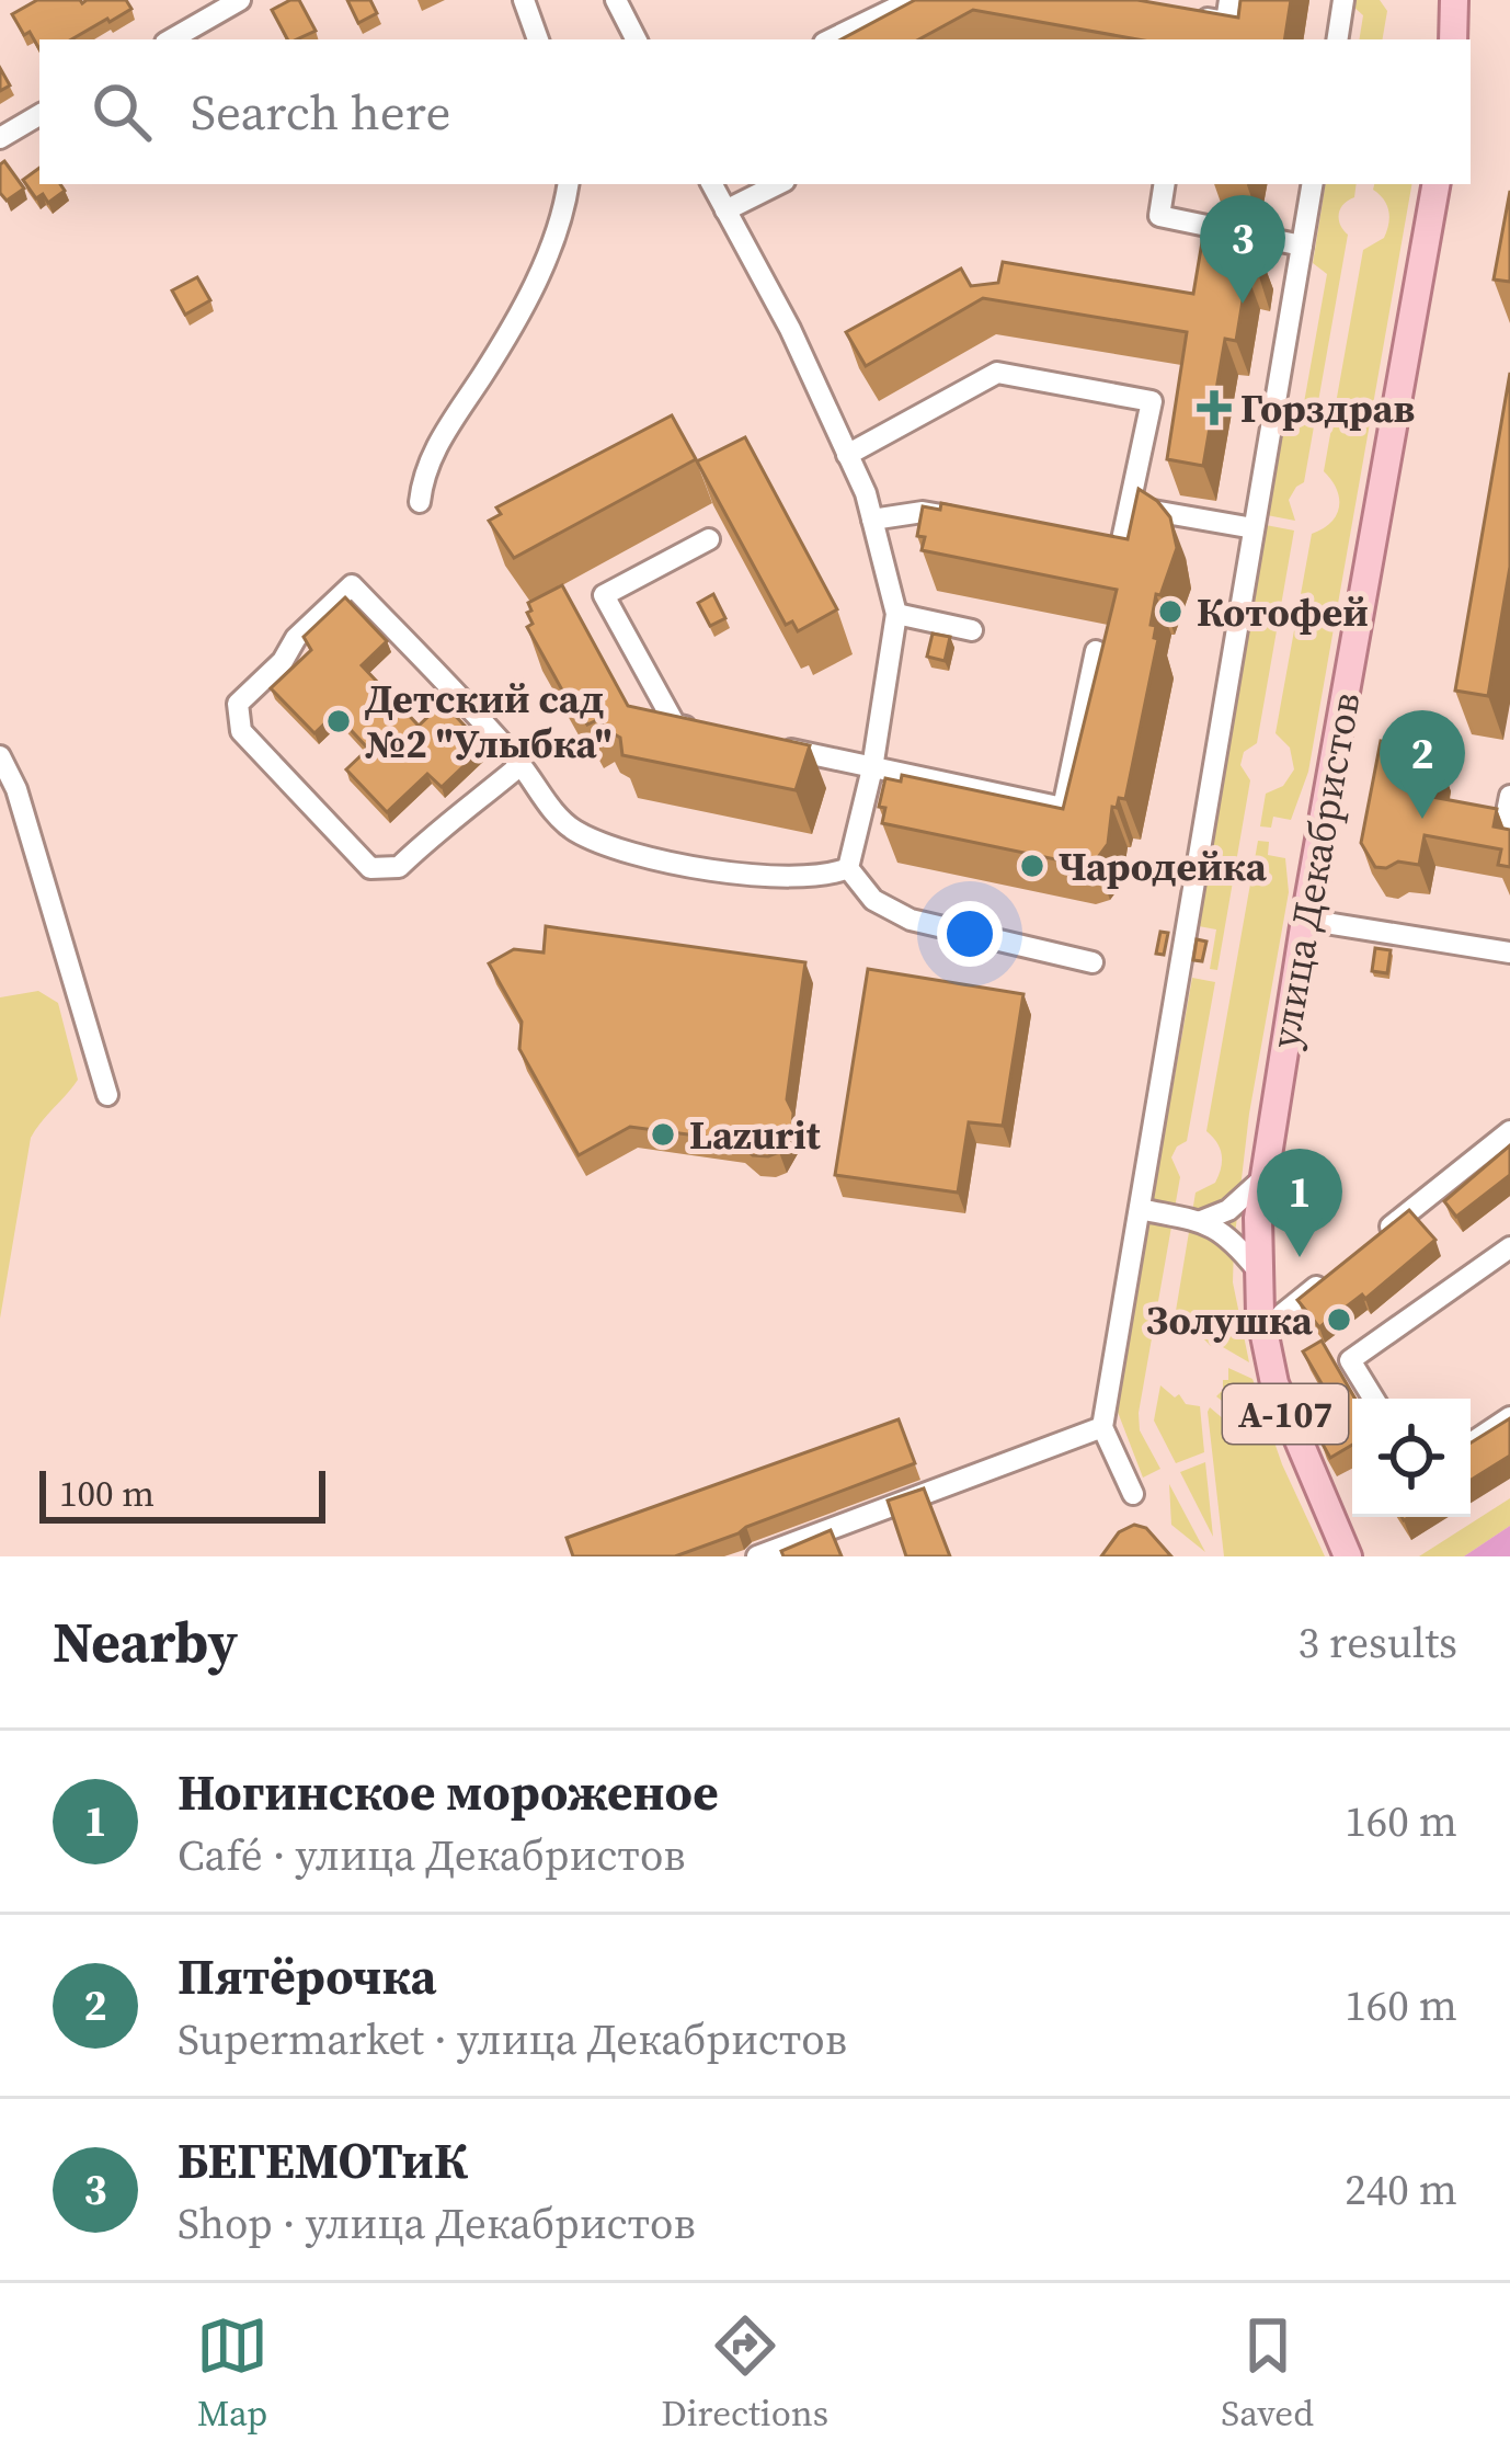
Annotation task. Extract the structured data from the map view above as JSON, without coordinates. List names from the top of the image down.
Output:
{
  "streets": {
    "main road": ["улица Декабристов", "А-107"]
  },
  "places": {
    "health": ["Горздрав"],
    "other": [
      "Котофей",
      "Детский сад №2 \"Улыбка\"",
      "Чародейка",
      "Lazurit",
      "Золушка"
    ]
  },
  "scale_bar": "100 m",
  "page": {
    "search": "Search here",
    "pins": ["3", "2", "1"],
    "scale": "100 m",
    "heading": ["Nearby", "3 results"],
    "list": [
      {
        "mark": "1",
        "name": "Ногинское мороженое",
        "note": "Café · улица Декабристов",
        "value": "160 m"
      },
      {
        "mark": "2",
        "name": "Пятёрочка",
        "note": "Supermarket · улица Декабристов",
        "value": "160 m"
      },
      {
        "mark": "3",
        "name": "БЕГЕМОТиК",
        "note": "Shop · улица Декабристов",
        "value": "240 m"
      }
    ],
    "nav": ["Map", "Directions", "Saved"]
  }
}
